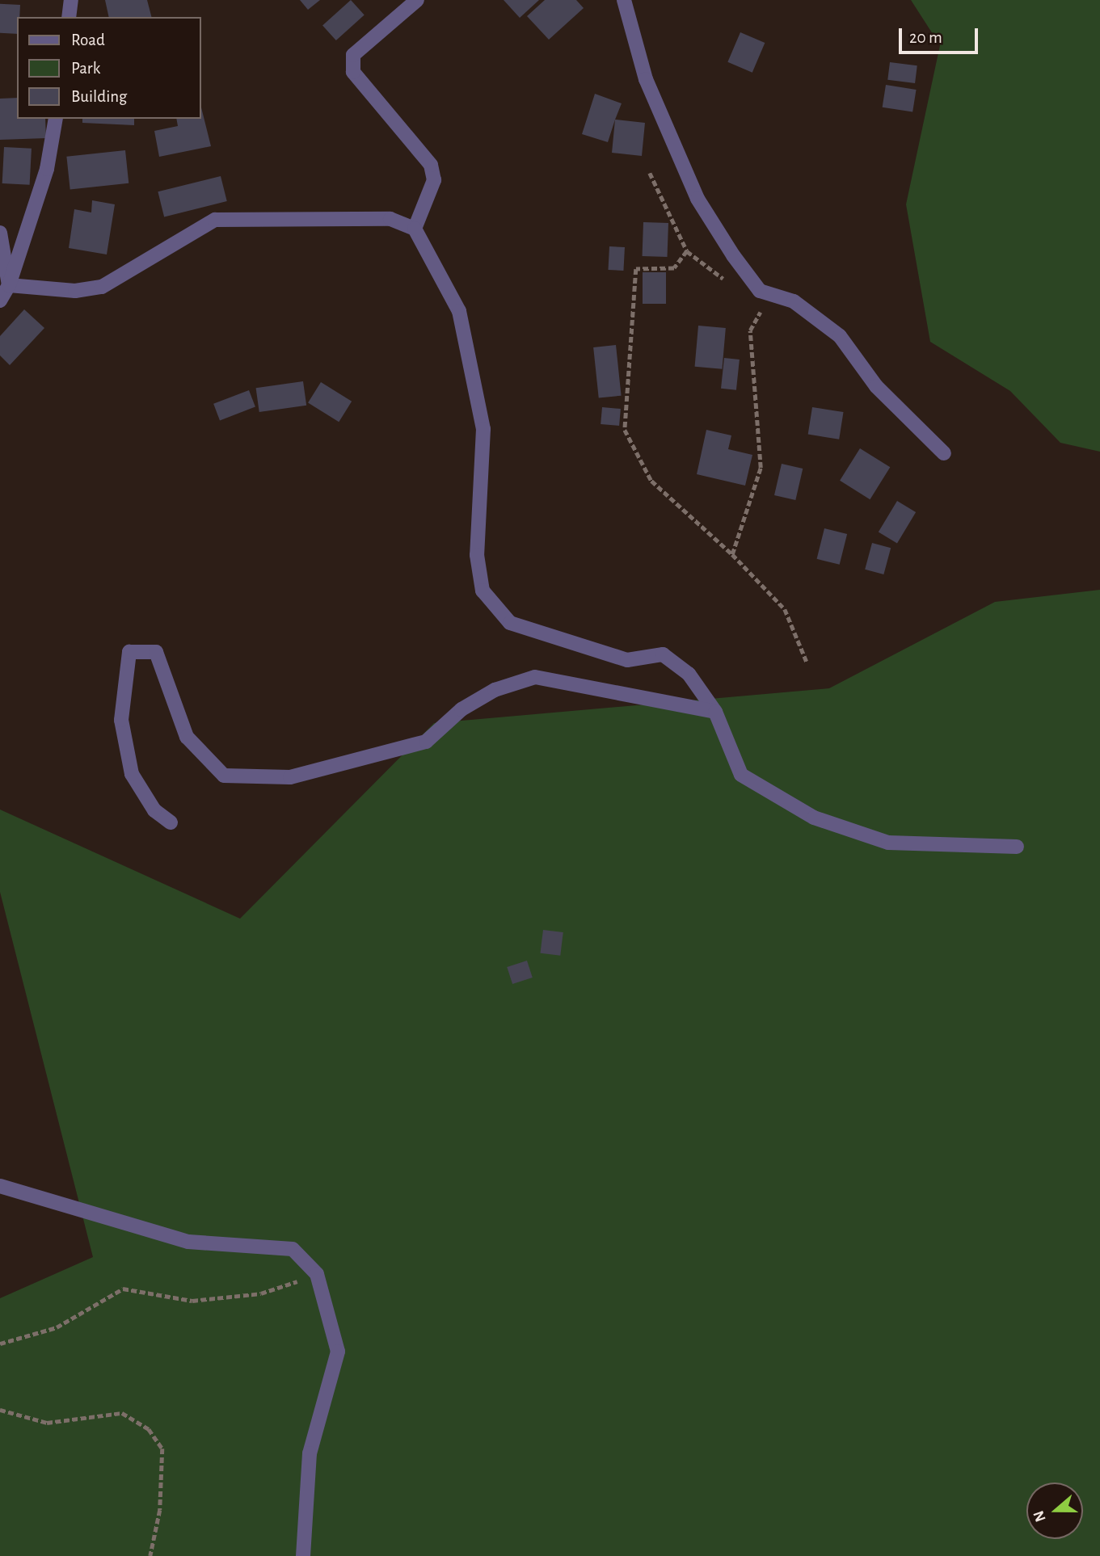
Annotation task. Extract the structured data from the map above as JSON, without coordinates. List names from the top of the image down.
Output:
{
  "legend": ["Road", "Park", "Building"],
  "scale_bar": "20 m",
  "north": "left"
}
